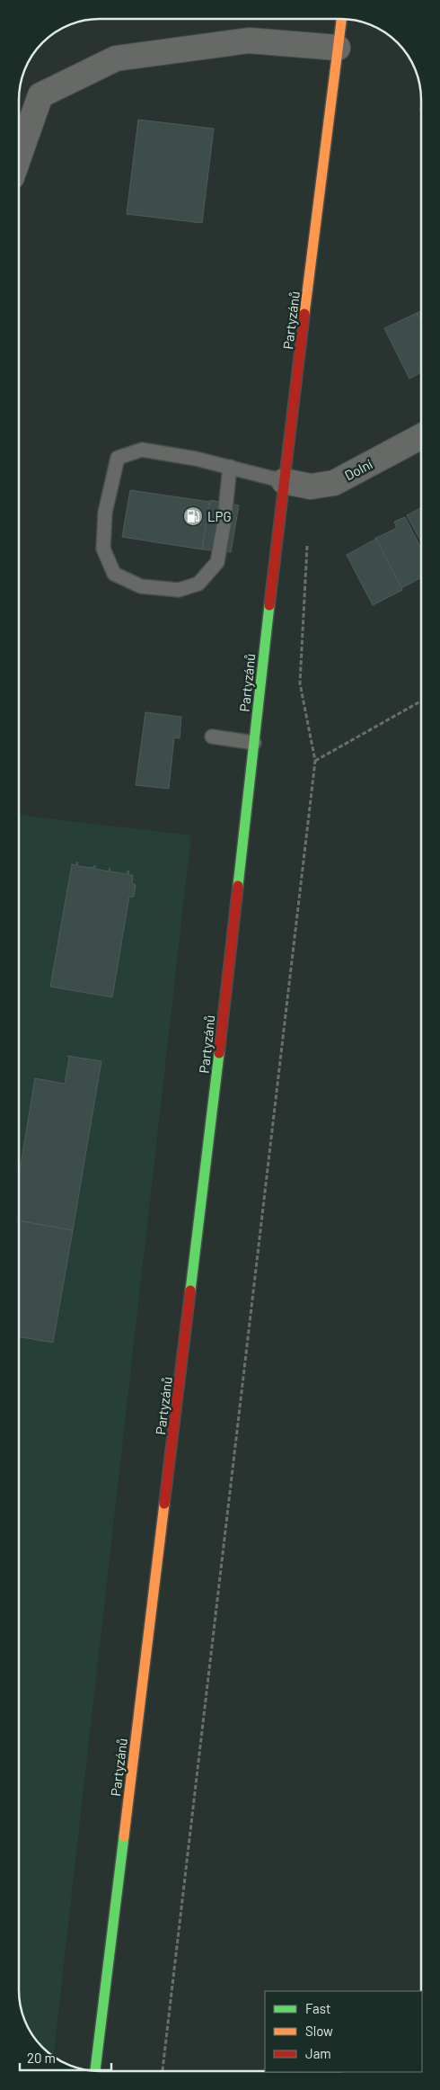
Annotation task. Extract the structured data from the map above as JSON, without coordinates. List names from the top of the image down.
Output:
{
  "streets": {
    "street": ["Partyzánů", "Dolní"]
  },
  "crossings": [
    ["Partyzánů", "Dolní"]
  ],
  "places": {
    "fuel station": ["LPG"]
  },
  "legend": ["Fast", "Slow", "Jam"],
  "scale_bar": "20 m"
}
